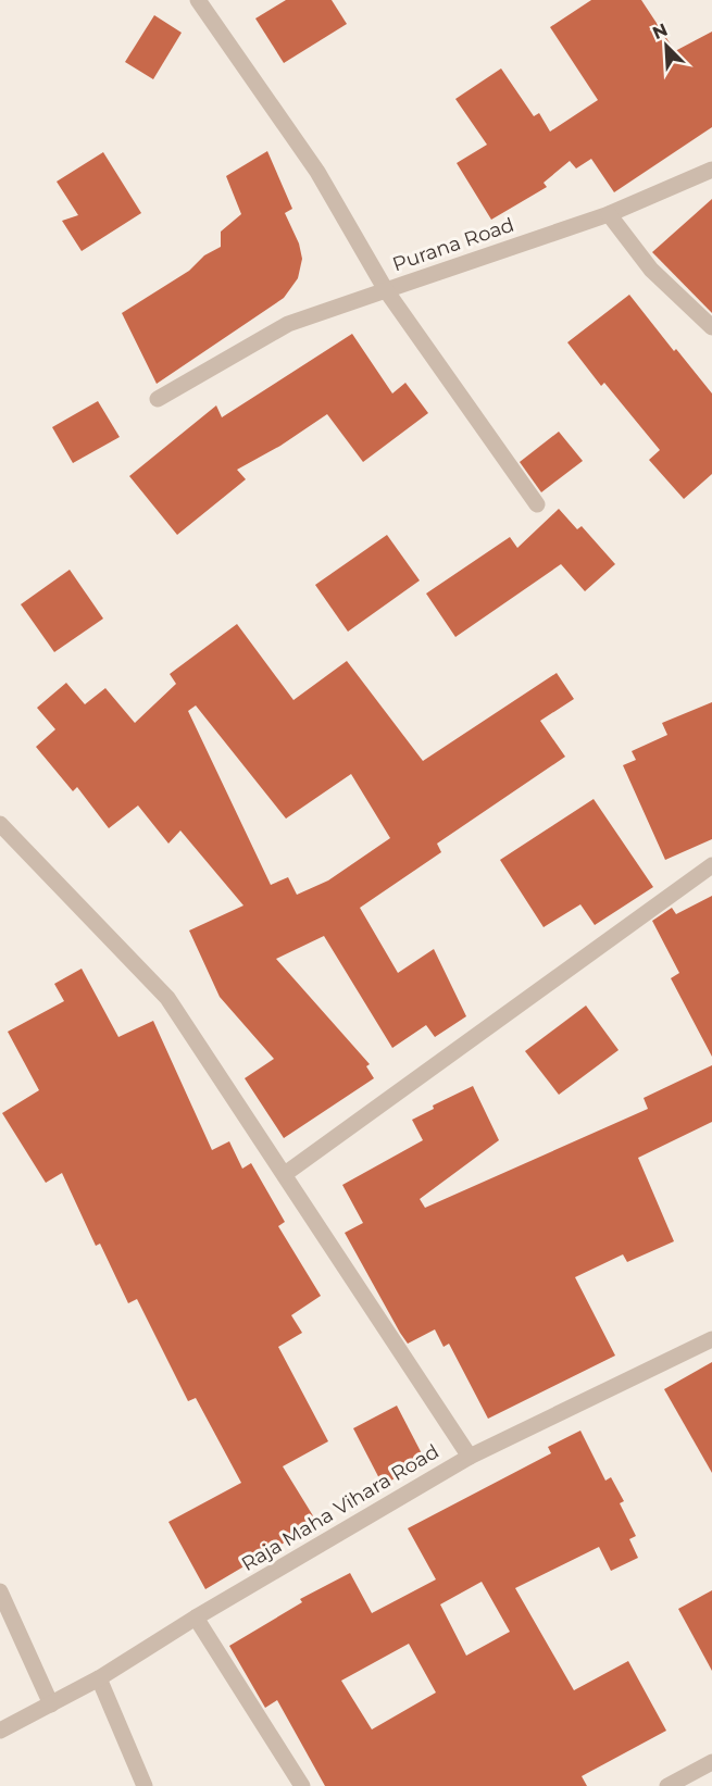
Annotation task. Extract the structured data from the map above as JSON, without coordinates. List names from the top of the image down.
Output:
{
  "streets": {
    "street": ["Purana Road", "Raja Maha Vihara Road"]
  },
  "north": "top left"
}
